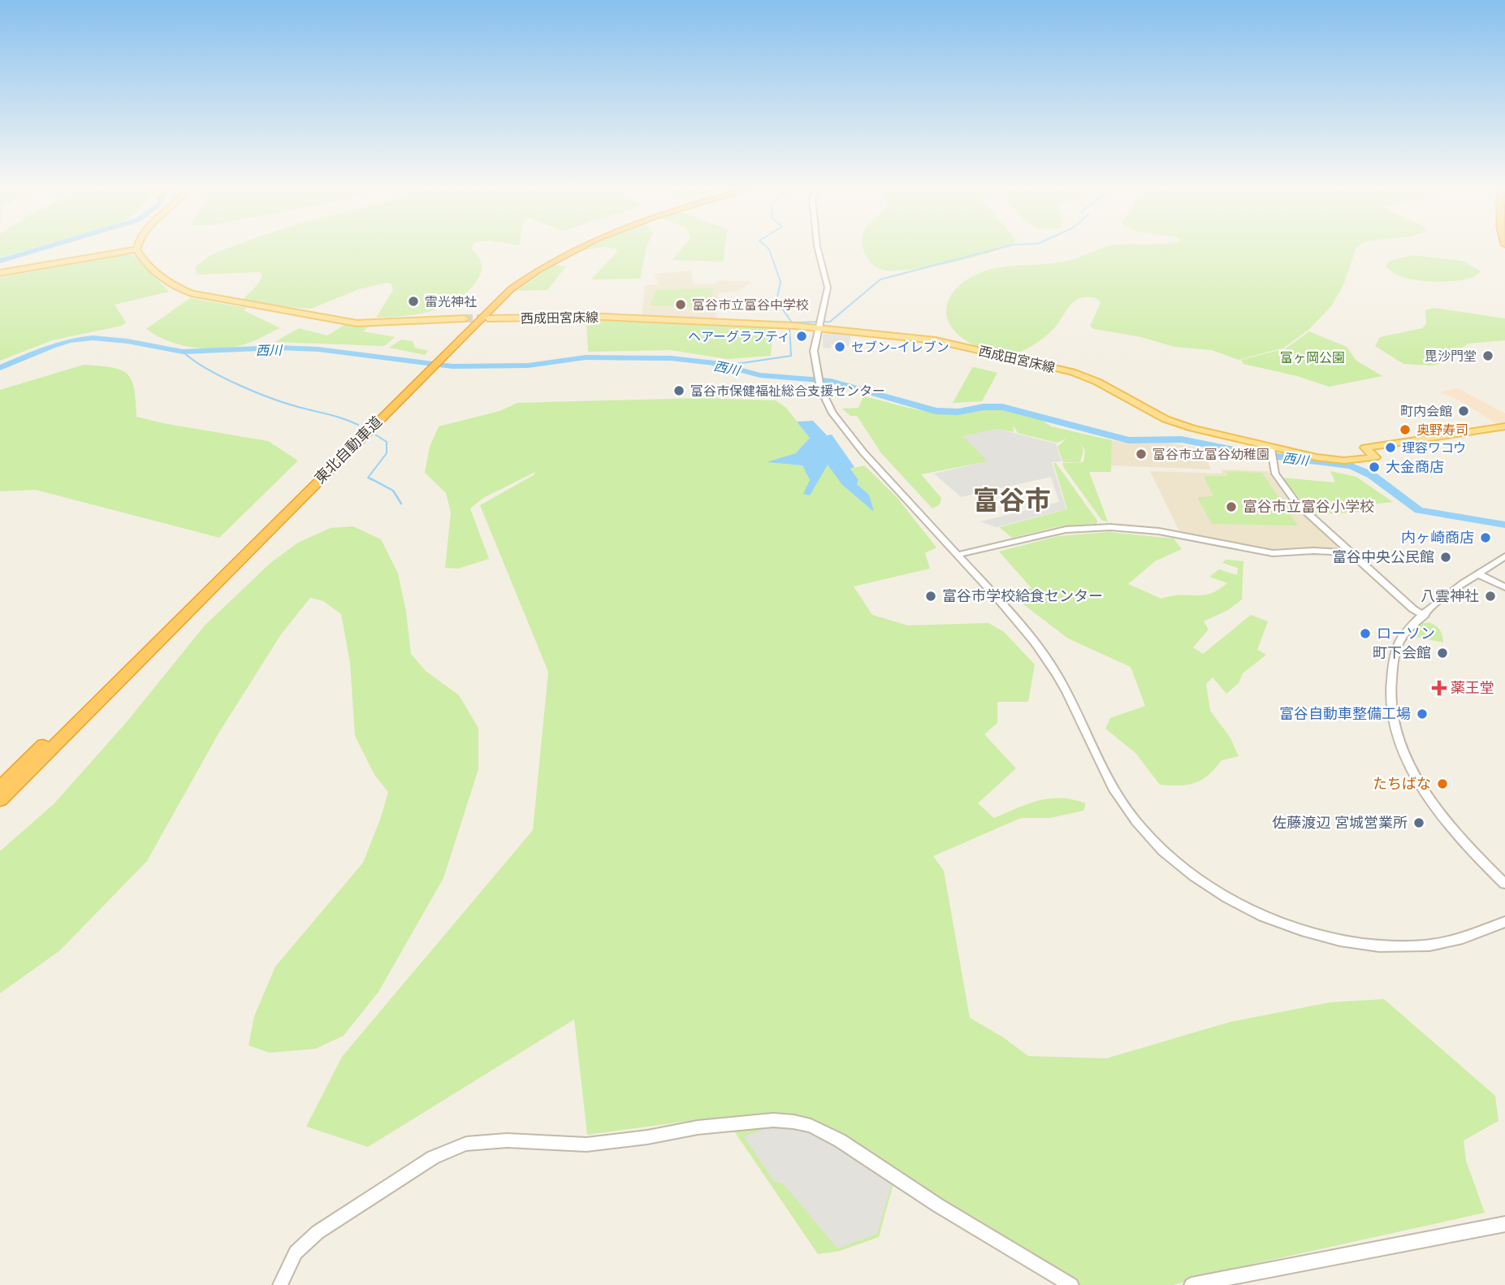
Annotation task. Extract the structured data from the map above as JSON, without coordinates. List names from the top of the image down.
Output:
{
  "streets": {
    "highway": ["東北自動車道"],
    "main road": ["西成田宮床線"]
  },
  "districts": ["富谷市"],
  "water": ["西川"],
  "parks": ["富ヶ岡公園"],
  "places": {
    "other": [
      "雷光神社",
      "富谷市立富谷中学校",
      "ヘアーグラフティ",
      "セブン-イレブン",
      "毘沙門堂",
      "富谷市保健福祉総合支援センター",
      "町内会館",
      "奥野寿司",
      "理容ワコウ",
      "富谷市立富谷幼稚園",
      "大金商店",
      "富谷市立富谷小学校",
      "内ヶ崎商店",
      "富谷中央公民館",
      "富谷市学校給食センター",
      "八雲神社",
      "ローソン",
      "町下会館",
      "富谷自動車整備工場",
      "たちばな",
      "佐藤渡辺 宮城営業所"
    ],
    "health": ["薬王堂"]
  }
}
